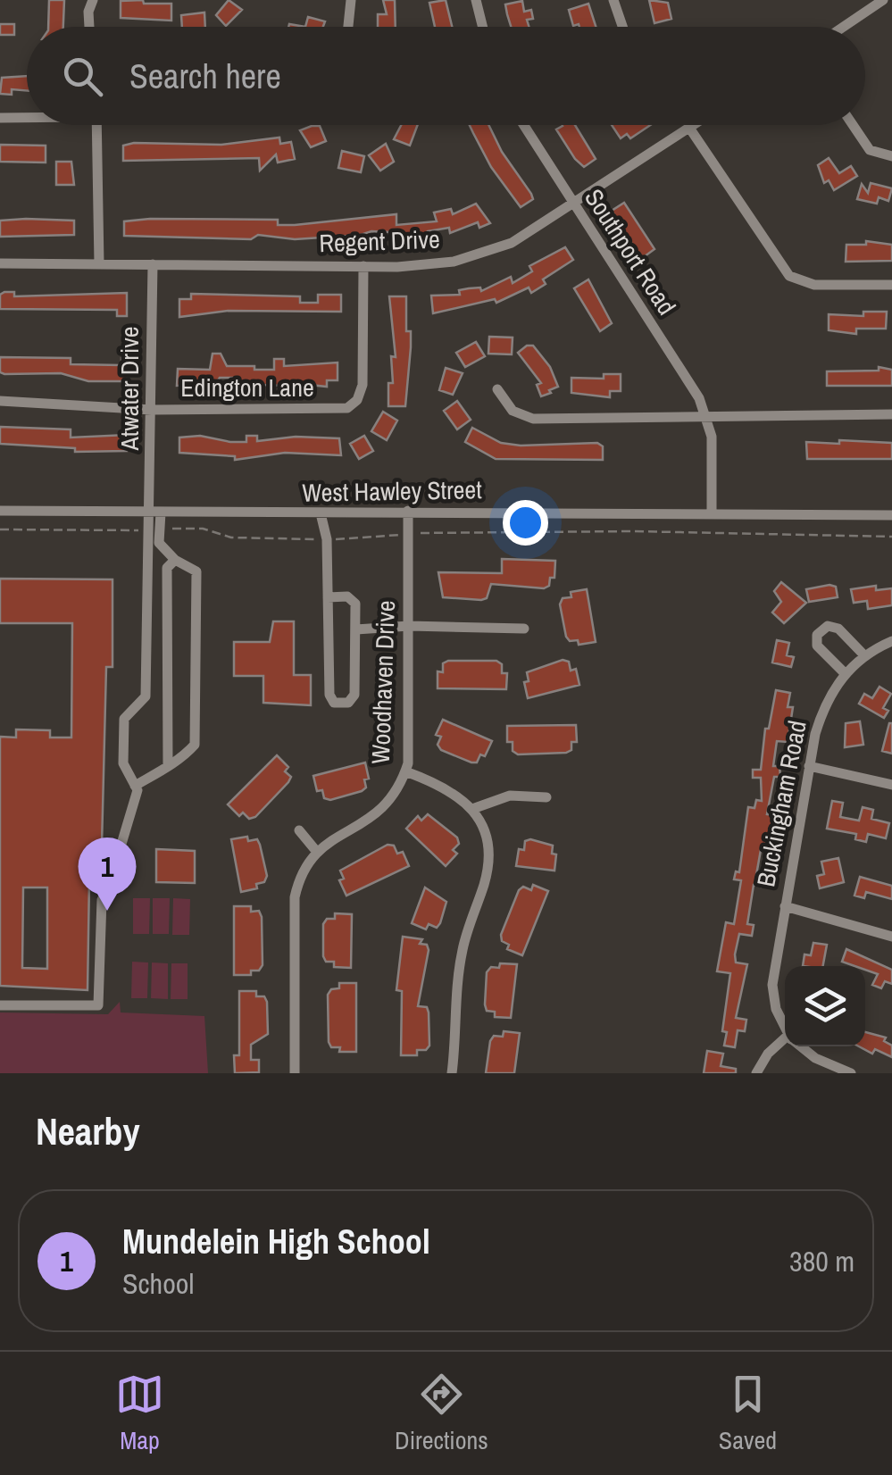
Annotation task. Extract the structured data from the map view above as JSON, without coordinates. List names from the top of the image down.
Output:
{
  "streets": {
    "street": [
      "Regent Drive",
      "Southport Road",
      "Edington Lane",
      "Atwater Drive",
      "West Hawley Street",
      "Woodhaven Drive",
      "Buckingham Road"
    ]
  },
  "crossings": [
    ["Regent Drive", "Southport Road"],
    ["Regent Drive", "Edington Lane"],
    ["Regent Drive", "Atwater Drive"],
    ["Edington Lane", "Atwater Drive"],
    ["Atwater Drive", "West Hawley Street"],
    ["West Hawley Street", "Woodhaven Drive"]
  ],
  "page": {
    "search": "Search here",
    "pins": "1",
    "heading": "Nearby",
    "list": [
      {
        "mark": "1",
        "name": "Mundelein High School",
        "note": "School",
        "value": "380 m"
      }
    ],
    "nav": ["Map", "Directions", "Saved"]
  }
}
